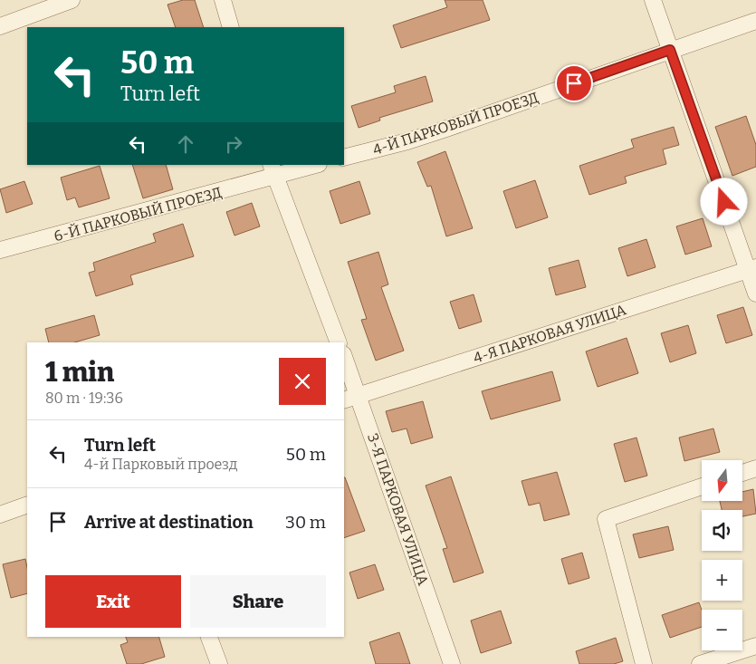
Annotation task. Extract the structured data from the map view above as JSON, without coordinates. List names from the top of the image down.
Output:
{
  "streets": {
    "street": [
      "4-Й ПАРКОВЫЙ ПРОЕЗД",
      "6-Й ПАРКОВЫЙ ПРОЕЗД",
      "4-Я ПАРКОВАЯ УЛИЦА",
      "3-Я ПАРКОВАЯ УЛИЦА"
    ]
  },
  "crossings": [
    ["4-Я ПАРКОВАЯ УЛИЦА", "3-Я ПАРКОВАЯ УЛИЦА"]
  ],
  "north": "bottom",
  "page": {
    "turn": ["50 m", "Turn left"],
    "heading": ["1 min", "80 m · 19:36"],
    "list": [
      {
        "name": "Turn left",
        "note": "4-й Парковый проезд",
        "value": "50 m"
      },
      {
        "name": "Arrive at destination",
        "value": "30 m"
      }
    ],
    "map_buttons": ["+", "−"],
    "buttons": ["Exit", "Share"]
  }
}
